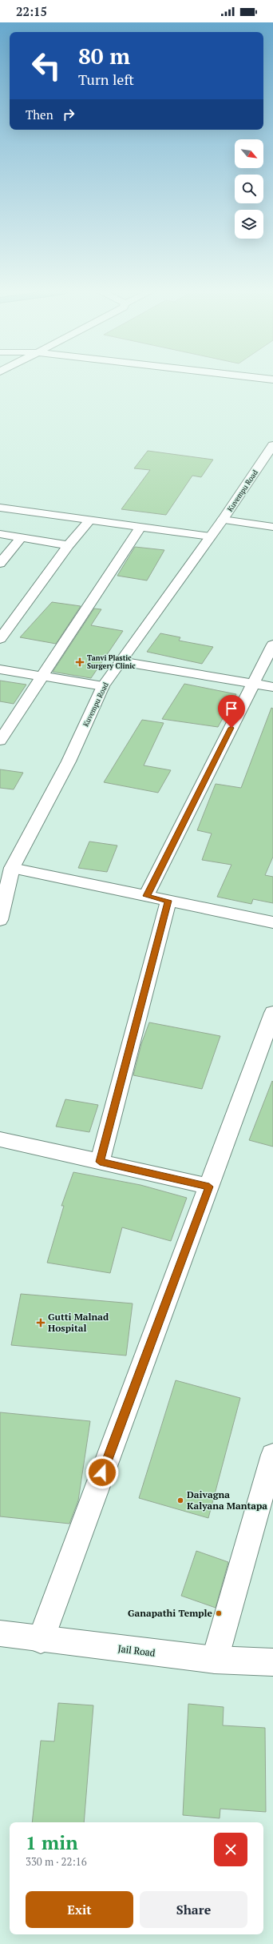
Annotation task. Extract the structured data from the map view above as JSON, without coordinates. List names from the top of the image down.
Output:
{
  "streets": {
    "street": ["Kuvempu Road", "Jail Road"]
  },
  "places": {
    "health": ["Tanvi Plastic Surgery Clinic", "Gutti Malnad Hospital"],
    "other": ["Daivagna Kalyana Mantapa", "Ganapathi Temple"]
  },
  "north": "bottom right",
  "page": {
    "status": "22:15",
    "turn": ["80 m", "Turn left"],
    "then": "Then",
    "heading": ["1 min", "330 m · 22:16"],
    "buttons": ["Exit", "Share"]
  }
}
